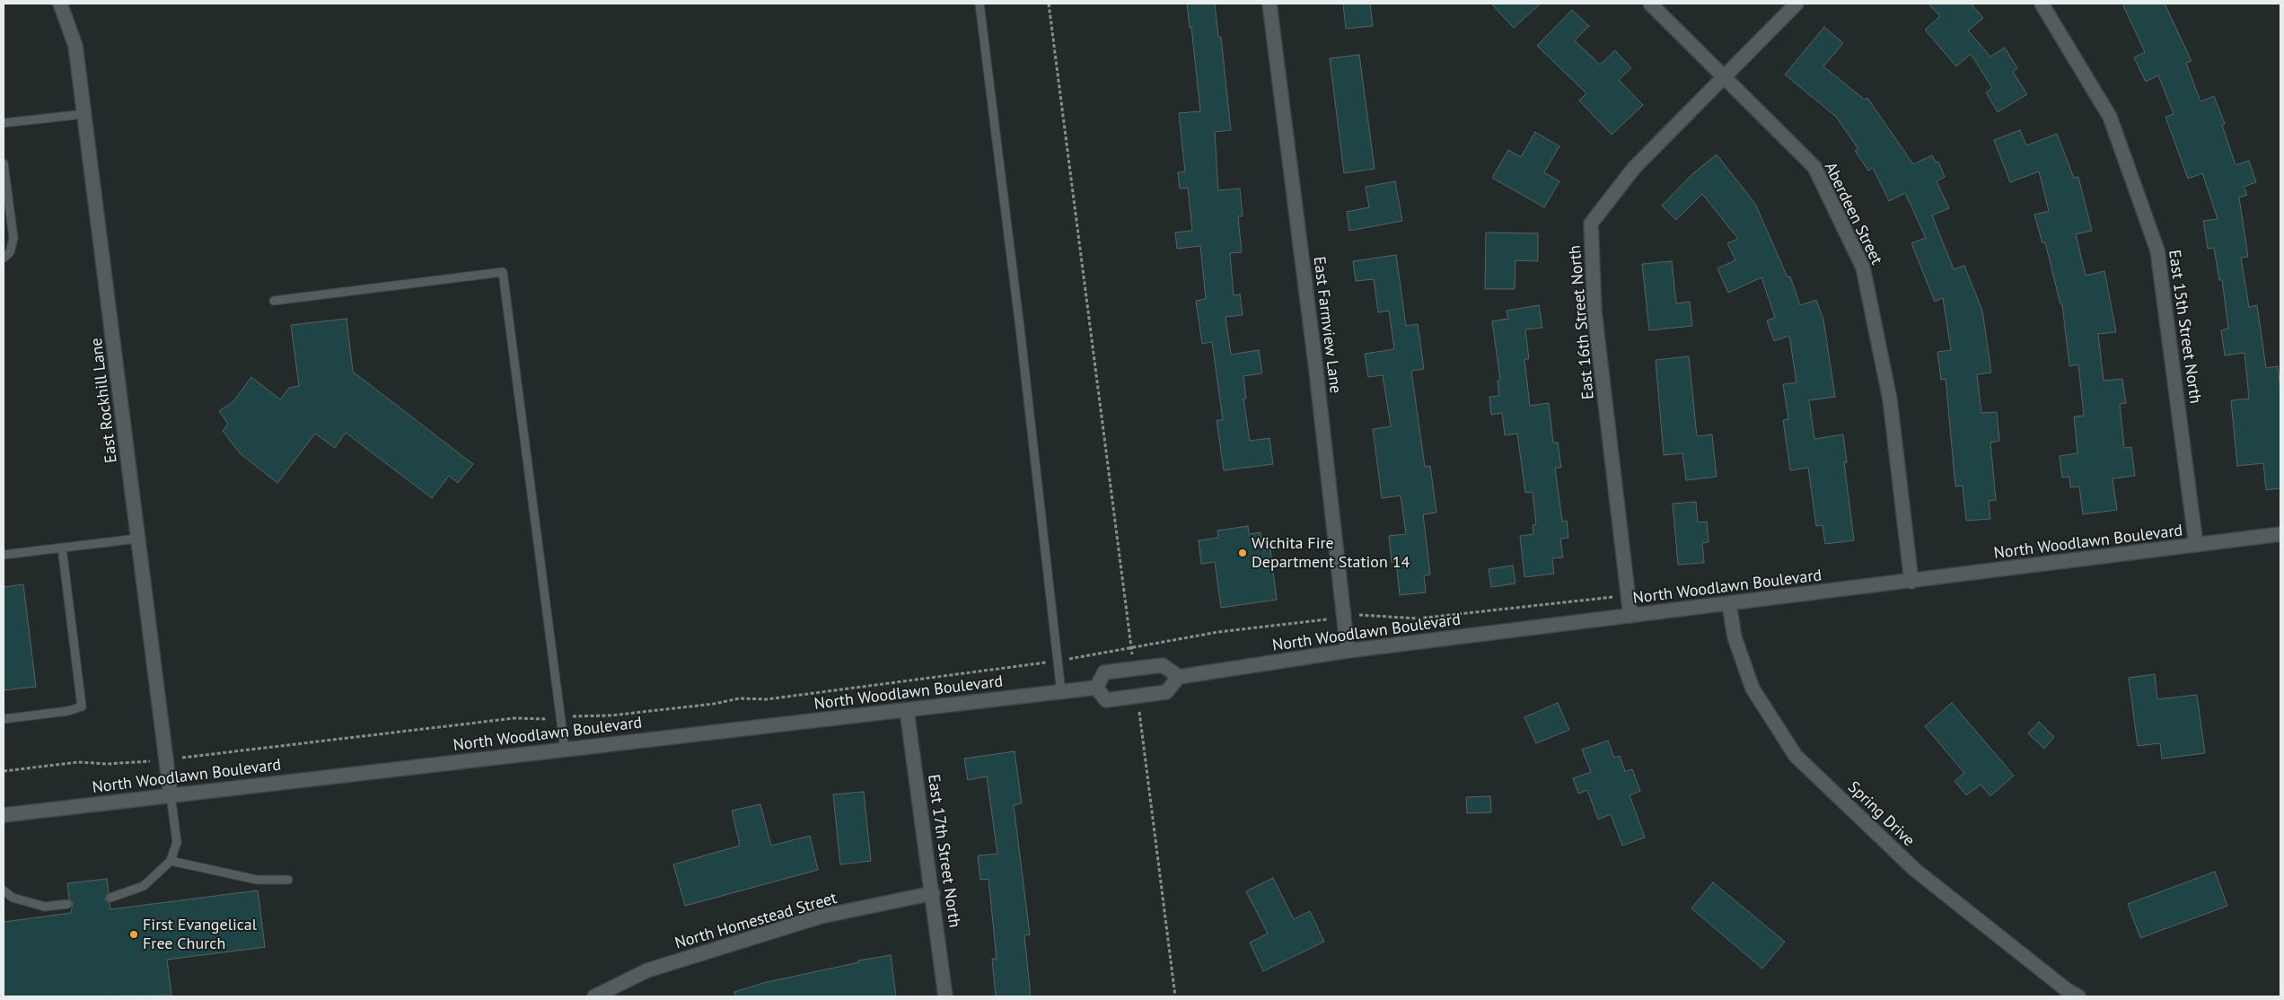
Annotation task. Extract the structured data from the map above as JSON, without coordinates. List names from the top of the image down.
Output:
{
  "streets": {
    "street": [
      "Aberdeen Street",
      "East 16th Street North",
      "East Farmview Lane",
      "East 15th Street North",
      "East Rockhill Lane",
      "North Woodlawn Boulevard",
      "Spring Drive",
      "East 17th Street North",
      "North Homestead Street"
    ]
  },
  "crossings": [
    ["Aberdeen Street", "East 16th Street North"],
    ["Aberdeen Street", "North Woodlawn Boulevard"],
    ["East 16th Street North", "North Woodlawn Boulevard"],
    ["East Farmview Lane", "North Woodlawn Boulevard"],
    ["East 15th Street North", "North Woodlawn Boulevard"],
    ["East Rockhill Lane", "North Woodlawn Boulevard"],
    ["North Woodlawn Boulevard", "Spring Drive"],
    ["North Woodlawn Boulevard", "East 17th Street North"],
    ["East 17th Street North", "North Homestead Street"]
  ],
  "places": ["Wichita Fire Department Station 14", "First Evangelical Free Church"]
}
